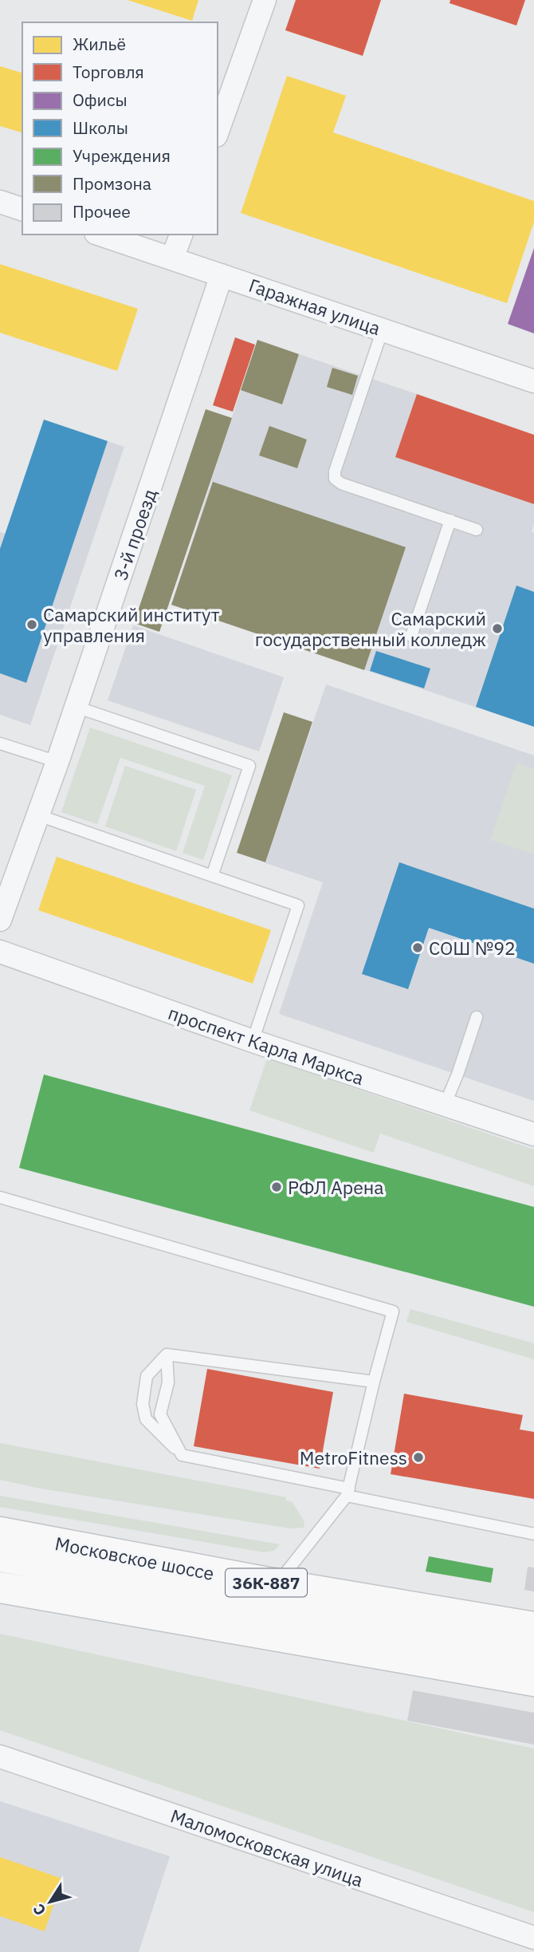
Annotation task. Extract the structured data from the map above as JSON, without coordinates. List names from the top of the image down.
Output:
{
  "streets": {
    "main road": ["Московское шоссе", "36К-887"],
    "street": [
      "Гаражная улица",
      "3-й проезд",
      "проспект Карла Маркса",
      "Маломосковская улица"
    ]
  },
  "crossings": [
    ["Гаражная улица", "3-й проезд"]
  ],
  "places": [
    "Самарский институт управления",
    "Самарский государственный колледж",
    "СОШ №92",
    "РФЛ Арена",
    "MetroFitness"
  ],
  "legend": [
    "Жильё",
    "Торговля",
    "Офисы",
    "Школы",
    "Учреждения",
    "Промзона",
    "Прочее"
  ],
  "north": "bottom left"
}
